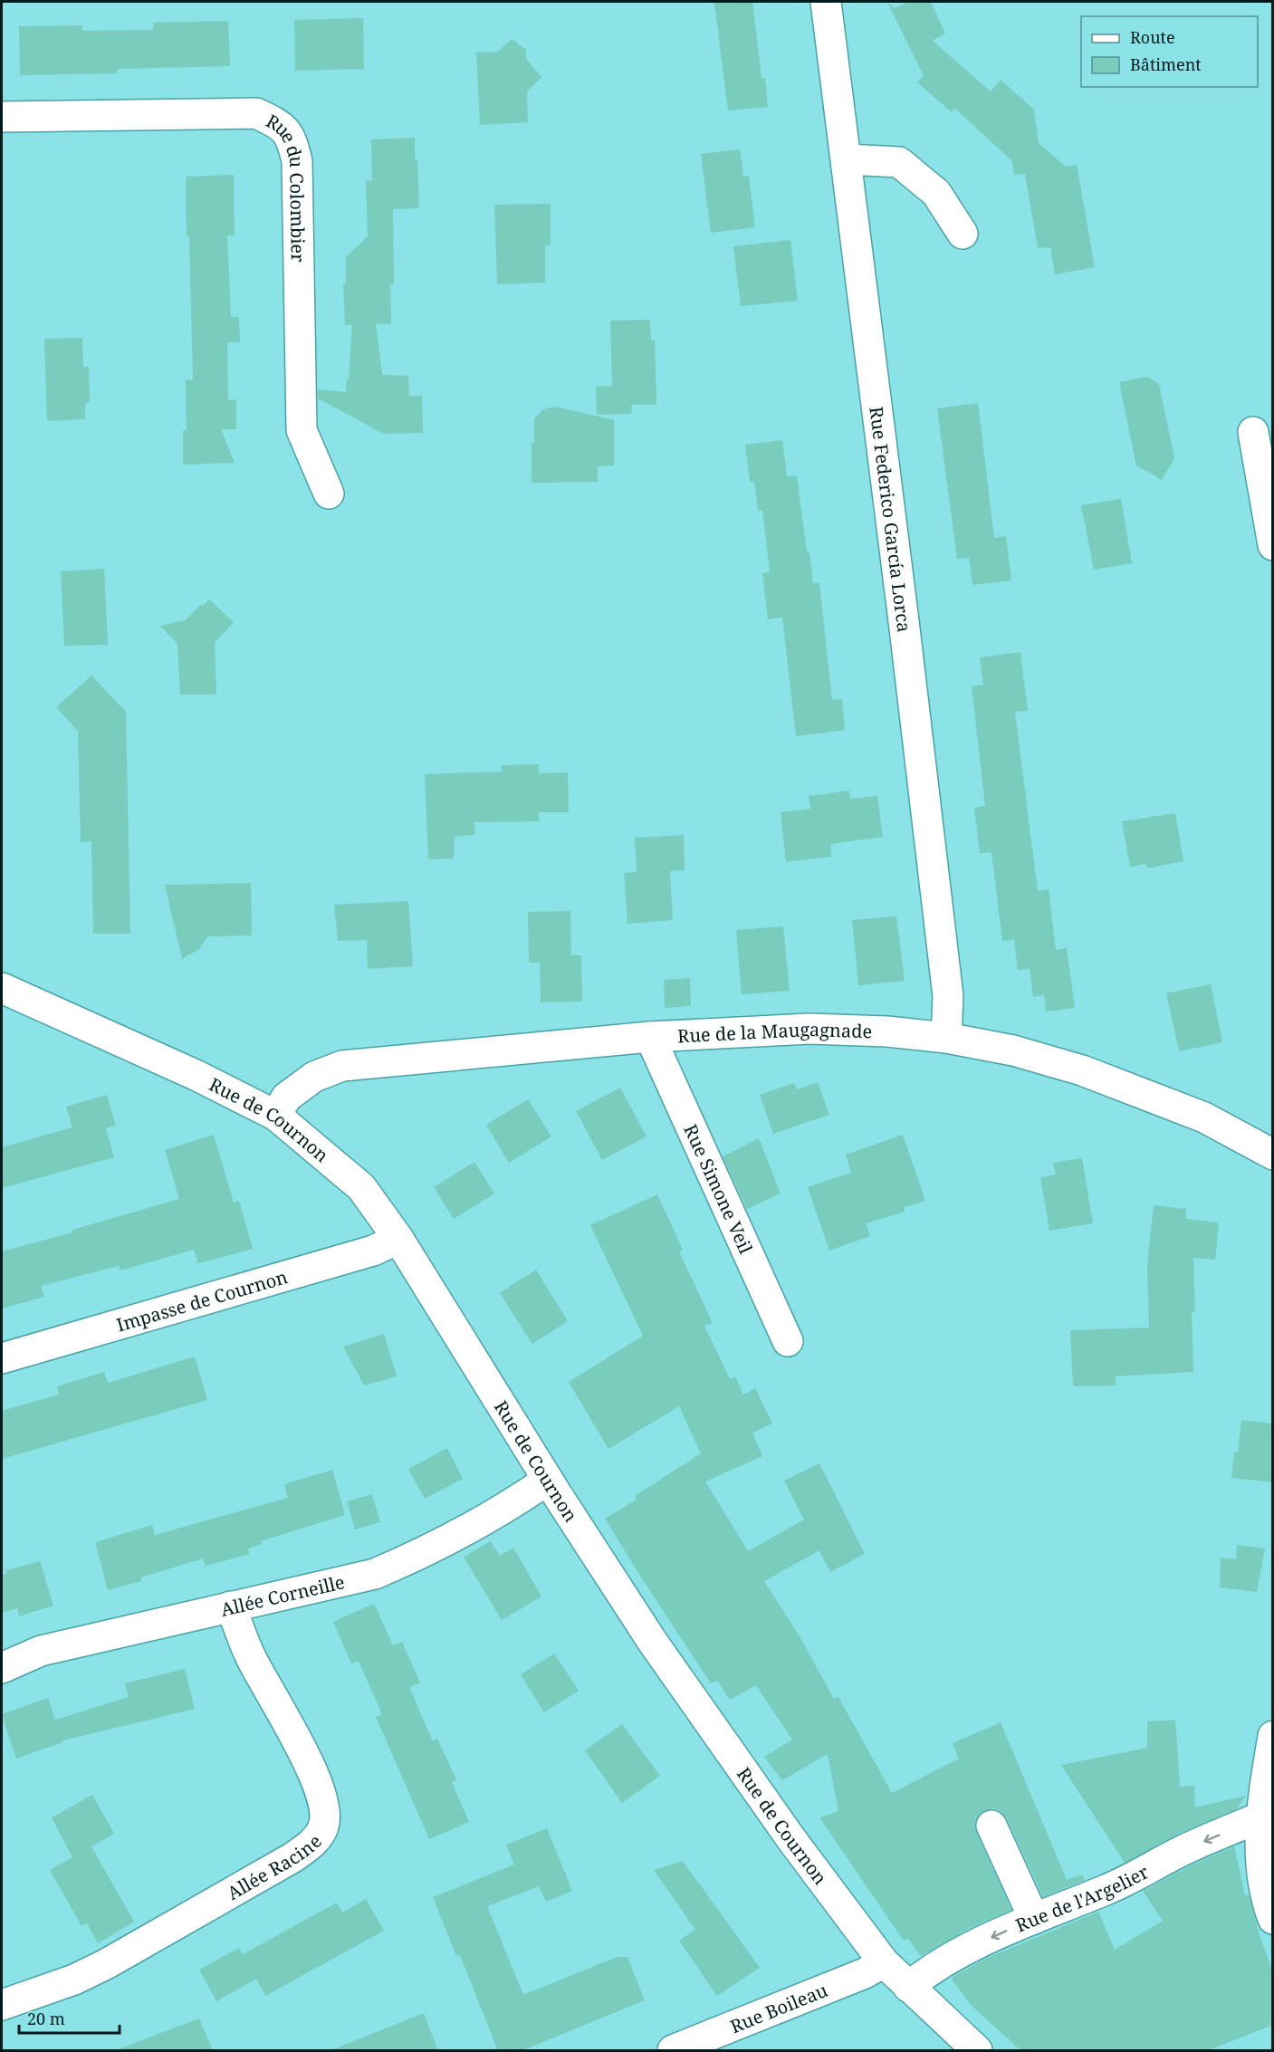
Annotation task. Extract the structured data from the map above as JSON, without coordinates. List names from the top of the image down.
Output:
{
  "streets": {
    "street": [
      "Rue du Colombier",
      "Rue Federico García Lorca",
      "Rue de la Maugagnade",
      "Rue de Cournon",
      "Rue Simone Veil",
      "Impasse de Cournon",
      "Allée Corneille",
      "Allée Racine",
      "Rue de l'Argelier",
      "Rue Boileau"
    ]
  },
  "crossings": [
    ["Rue Federico García Lorca", "Rue de la Maugagnade"],
    ["Rue de la Maugagnade", "Rue de Cournon"],
    ["Rue de la Maugagnade", "Rue Simone Veil"],
    ["Rue de Cournon", "Impasse de Cournon"],
    ["Rue de Cournon", "Allée Corneille"],
    ["Rue de Cournon", "Rue de l'Argelier"],
    ["Rue de Cournon", "Rue Boileau"],
    ["Allée Corneille", "Allée Racine"]
  ],
  "one_way": ["Rue de l'Argelier"],
  "legend": ["Route", "Bâtiment"],
  "scale_bar": "20 m"
}
